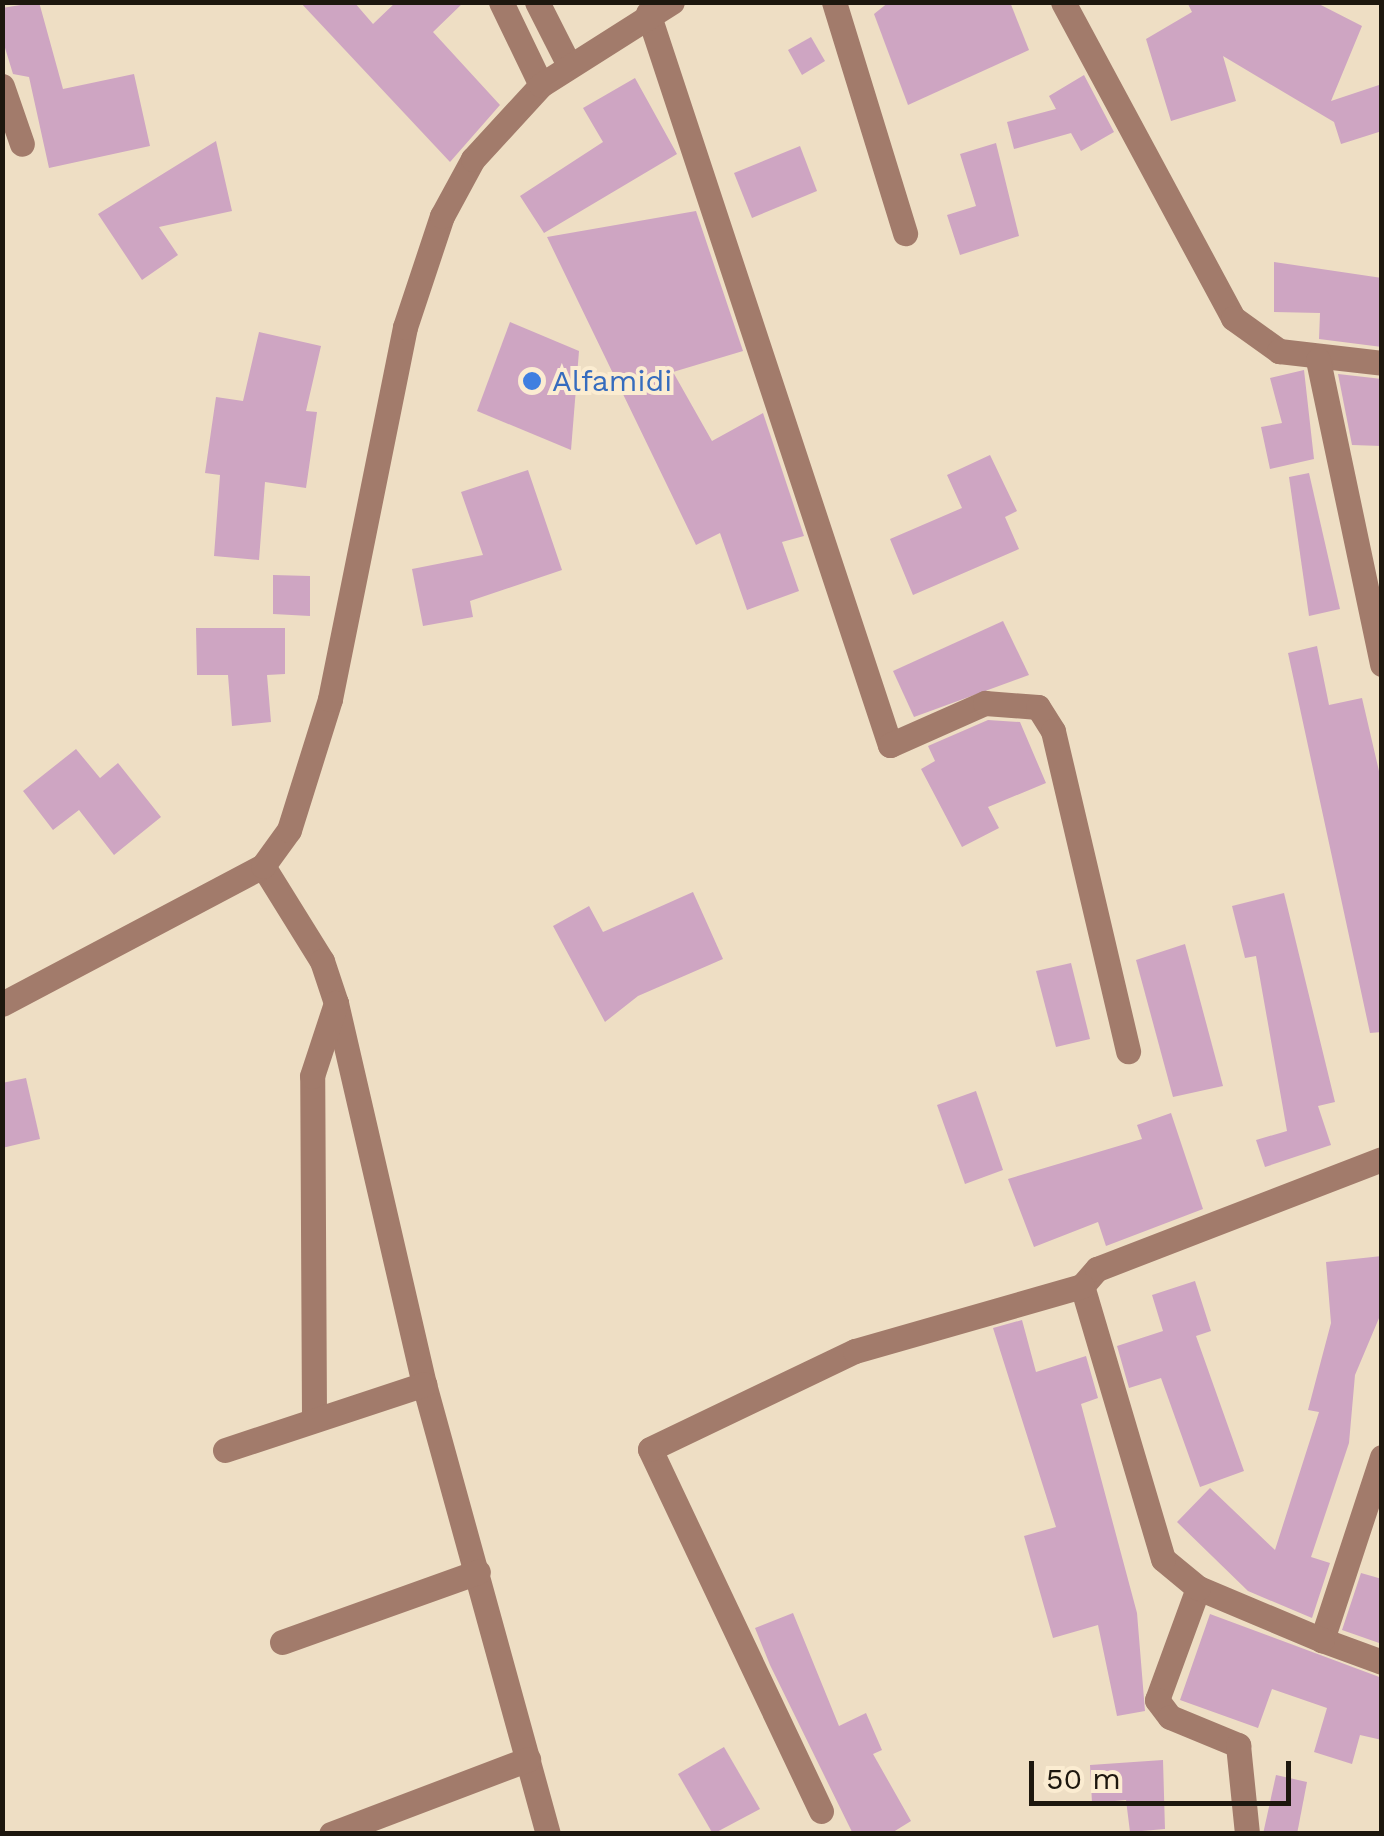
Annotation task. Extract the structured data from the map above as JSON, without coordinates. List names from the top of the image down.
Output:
{
  "places": ["Alfamidi"],
  "scale_bar": "50 m"
}
